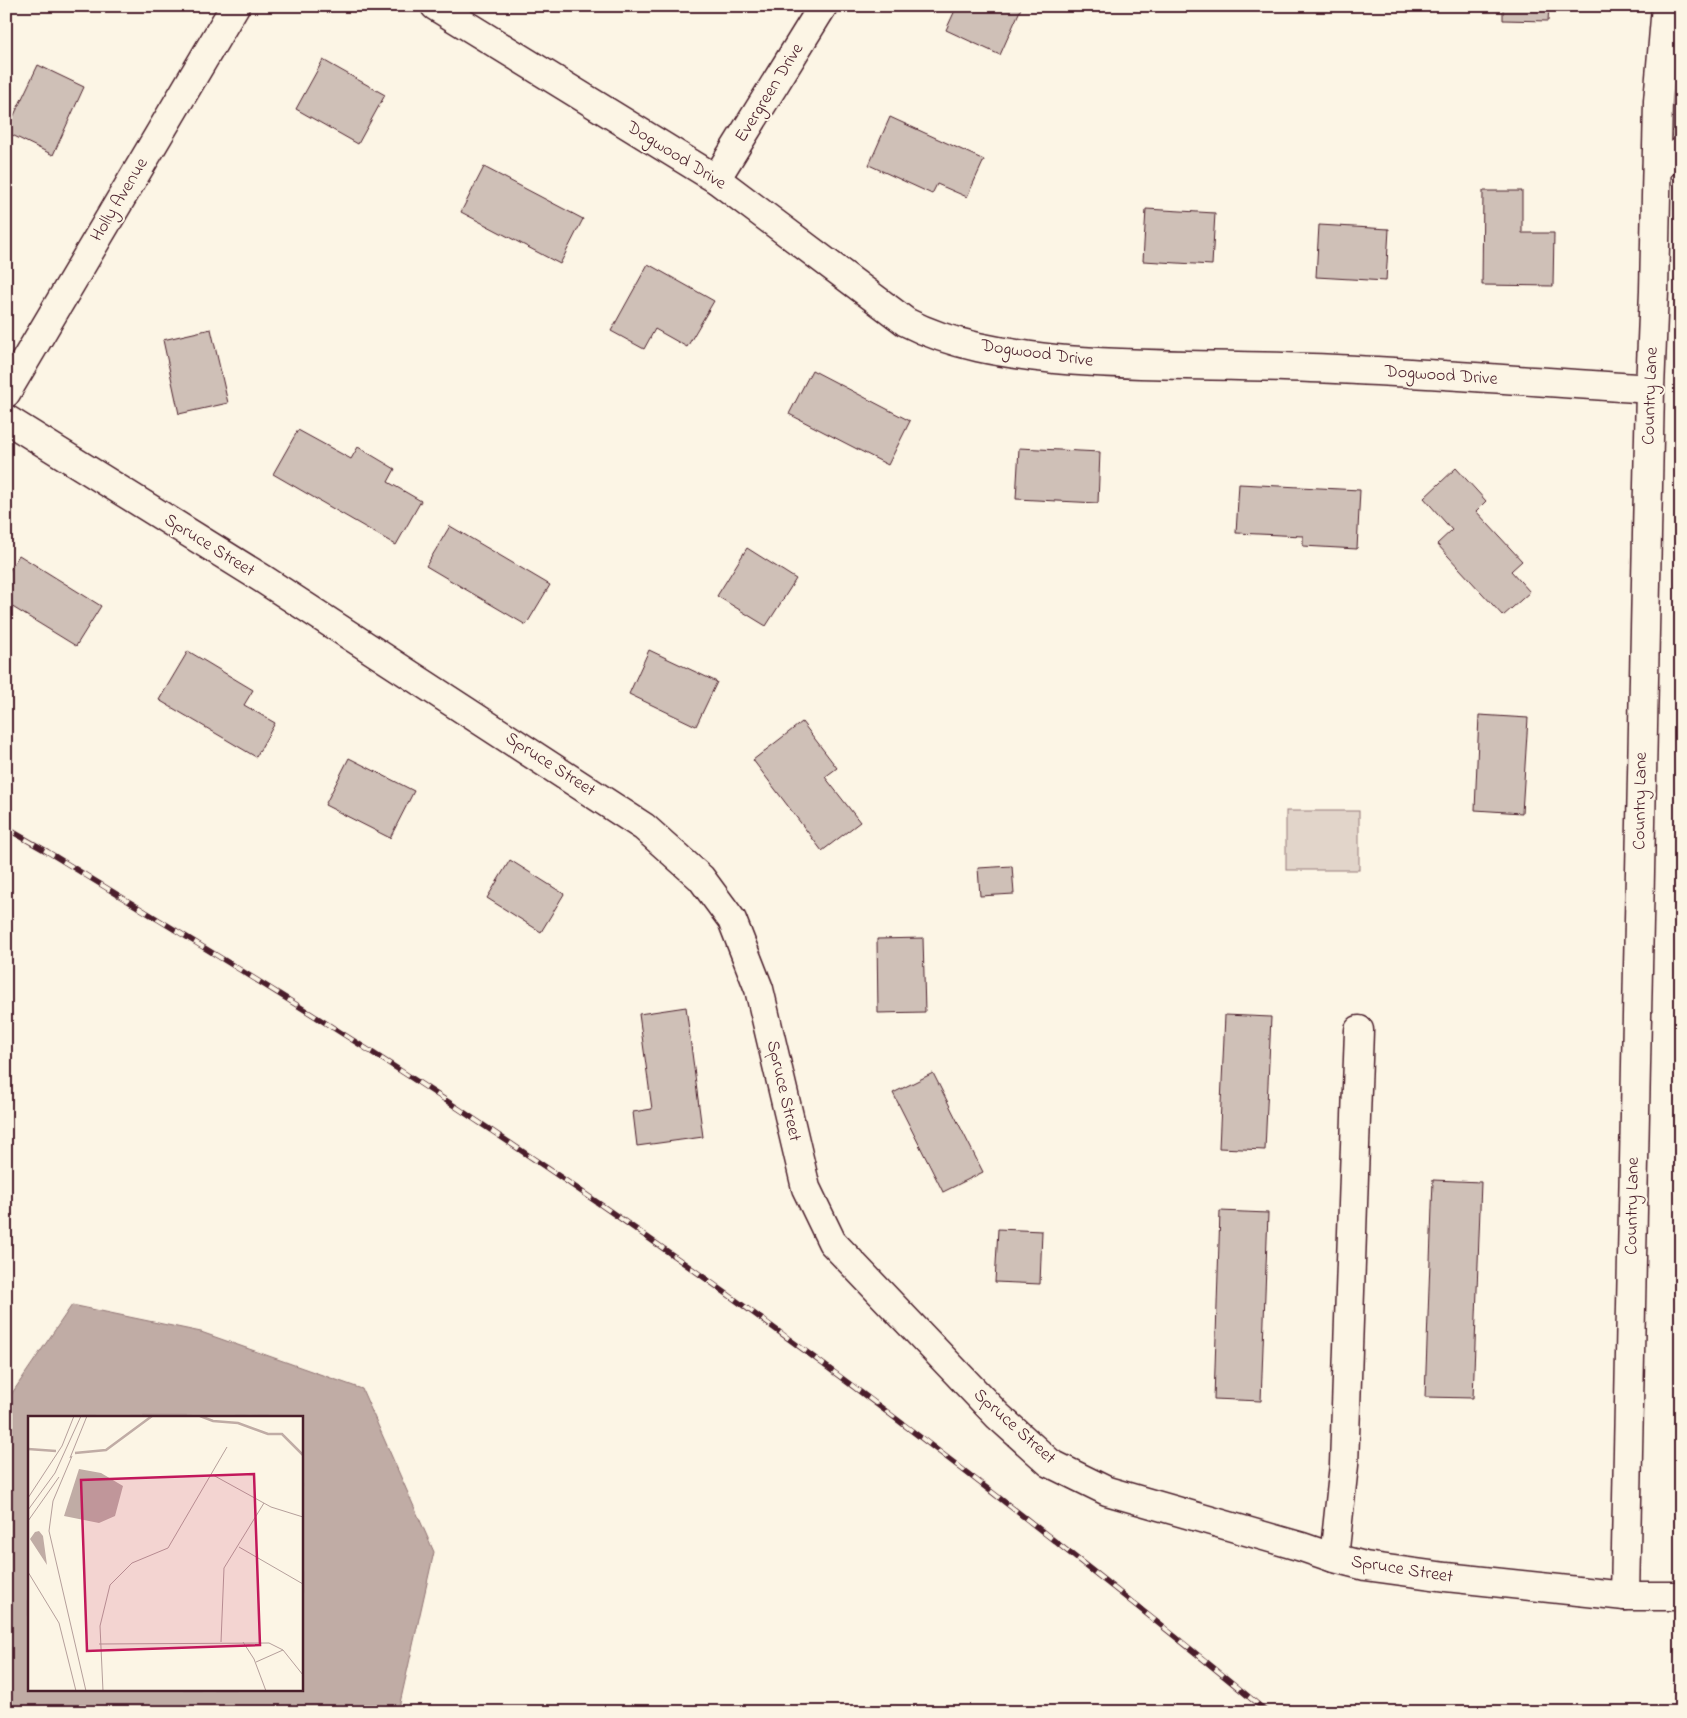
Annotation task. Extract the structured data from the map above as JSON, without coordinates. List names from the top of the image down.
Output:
{
  "streets": {
    "street": [
      "Evergreen Drive",
      "Dogwood Drive",
      "Holly Avenue",
      "Country Lane",
      "Spruce Street"
    ]
  },
  "crossings": [
    ["Evergreen Drive", "Dogwood Drive"],
    ["Dogwood Drive", "Country Lane"],
    ["Country Lane", "Spruce Street"]
  ]
}
